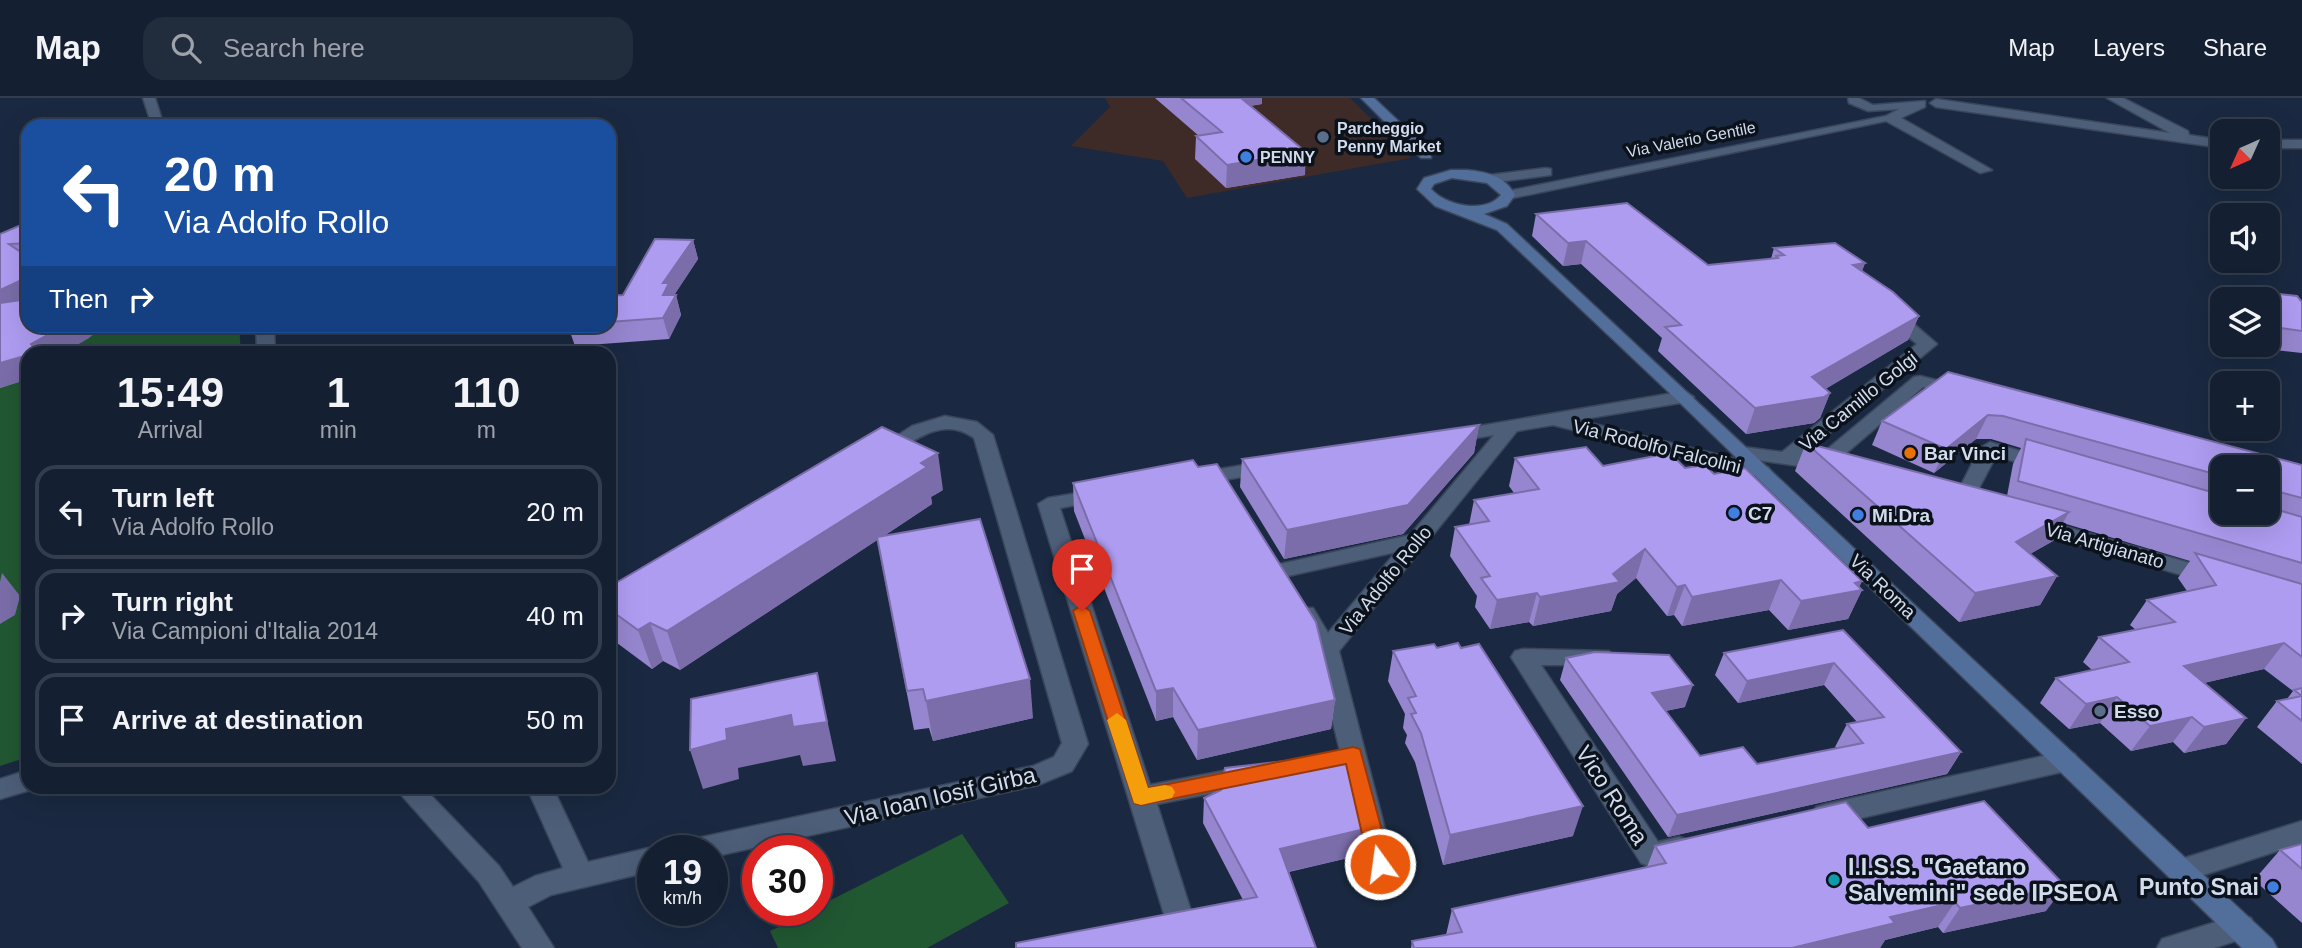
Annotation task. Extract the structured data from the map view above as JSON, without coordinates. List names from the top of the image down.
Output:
{
  "streets": {
    "street": [
      "Via Valerio Gentile",
      "Via Camillo Golgi",
      "Via Rodolfo Falcolini",
      "Via Artigianato",
      "Via Adolfo Rollo",
      "Via Roma",
      "Vico Roma",
      "Via Ioan Iosif Girba"
    ]
  },
  "crossings": [
    ["Via Rodolfo Falcolini", "Via Adolfo Rollo"],
    ["Via Rodolfo Falcolini", "Via Roma"]
  ],
  "places": [
    "Parcheggio Penny Market",
    "PENNY",
    "Bar Vinci",
    "C7",
    "Mi.Dra",
    "Esso",
    "I.I.S.S. \"Gaetano Salvemini\" sede IPSEOA",
    "Punto Snai"
  ],
  "north": "bottom left",
  "page": {
    "header": "Map",
    "search": "Search here",
    "nav": ["Map", "Layers", "Share"],
    "map_buttons": ["+", "−"],
    "turn": ["20 m", "Via Adolfo Rollo"],
    "then": "Then",
    "eta": [
      "15:49",
      "Arrival",
      "1",
      "min",
      "110",
      "m"
    ],
    "list": [
      {
        "name": "Turn left",
        "note": "Via Adolfo Rollo",
        "value": "20 m"
      },
      {
        "name": "Turn right",
        "note": "Via Campioni d'Italia 2014",
        "value": "40 m"
      },
      {
        "name": "Arrive at destination",
        "value": "50 m"
      }
    ],
    "speed": "19 km/h",
    "limit": "30"
  }
}
